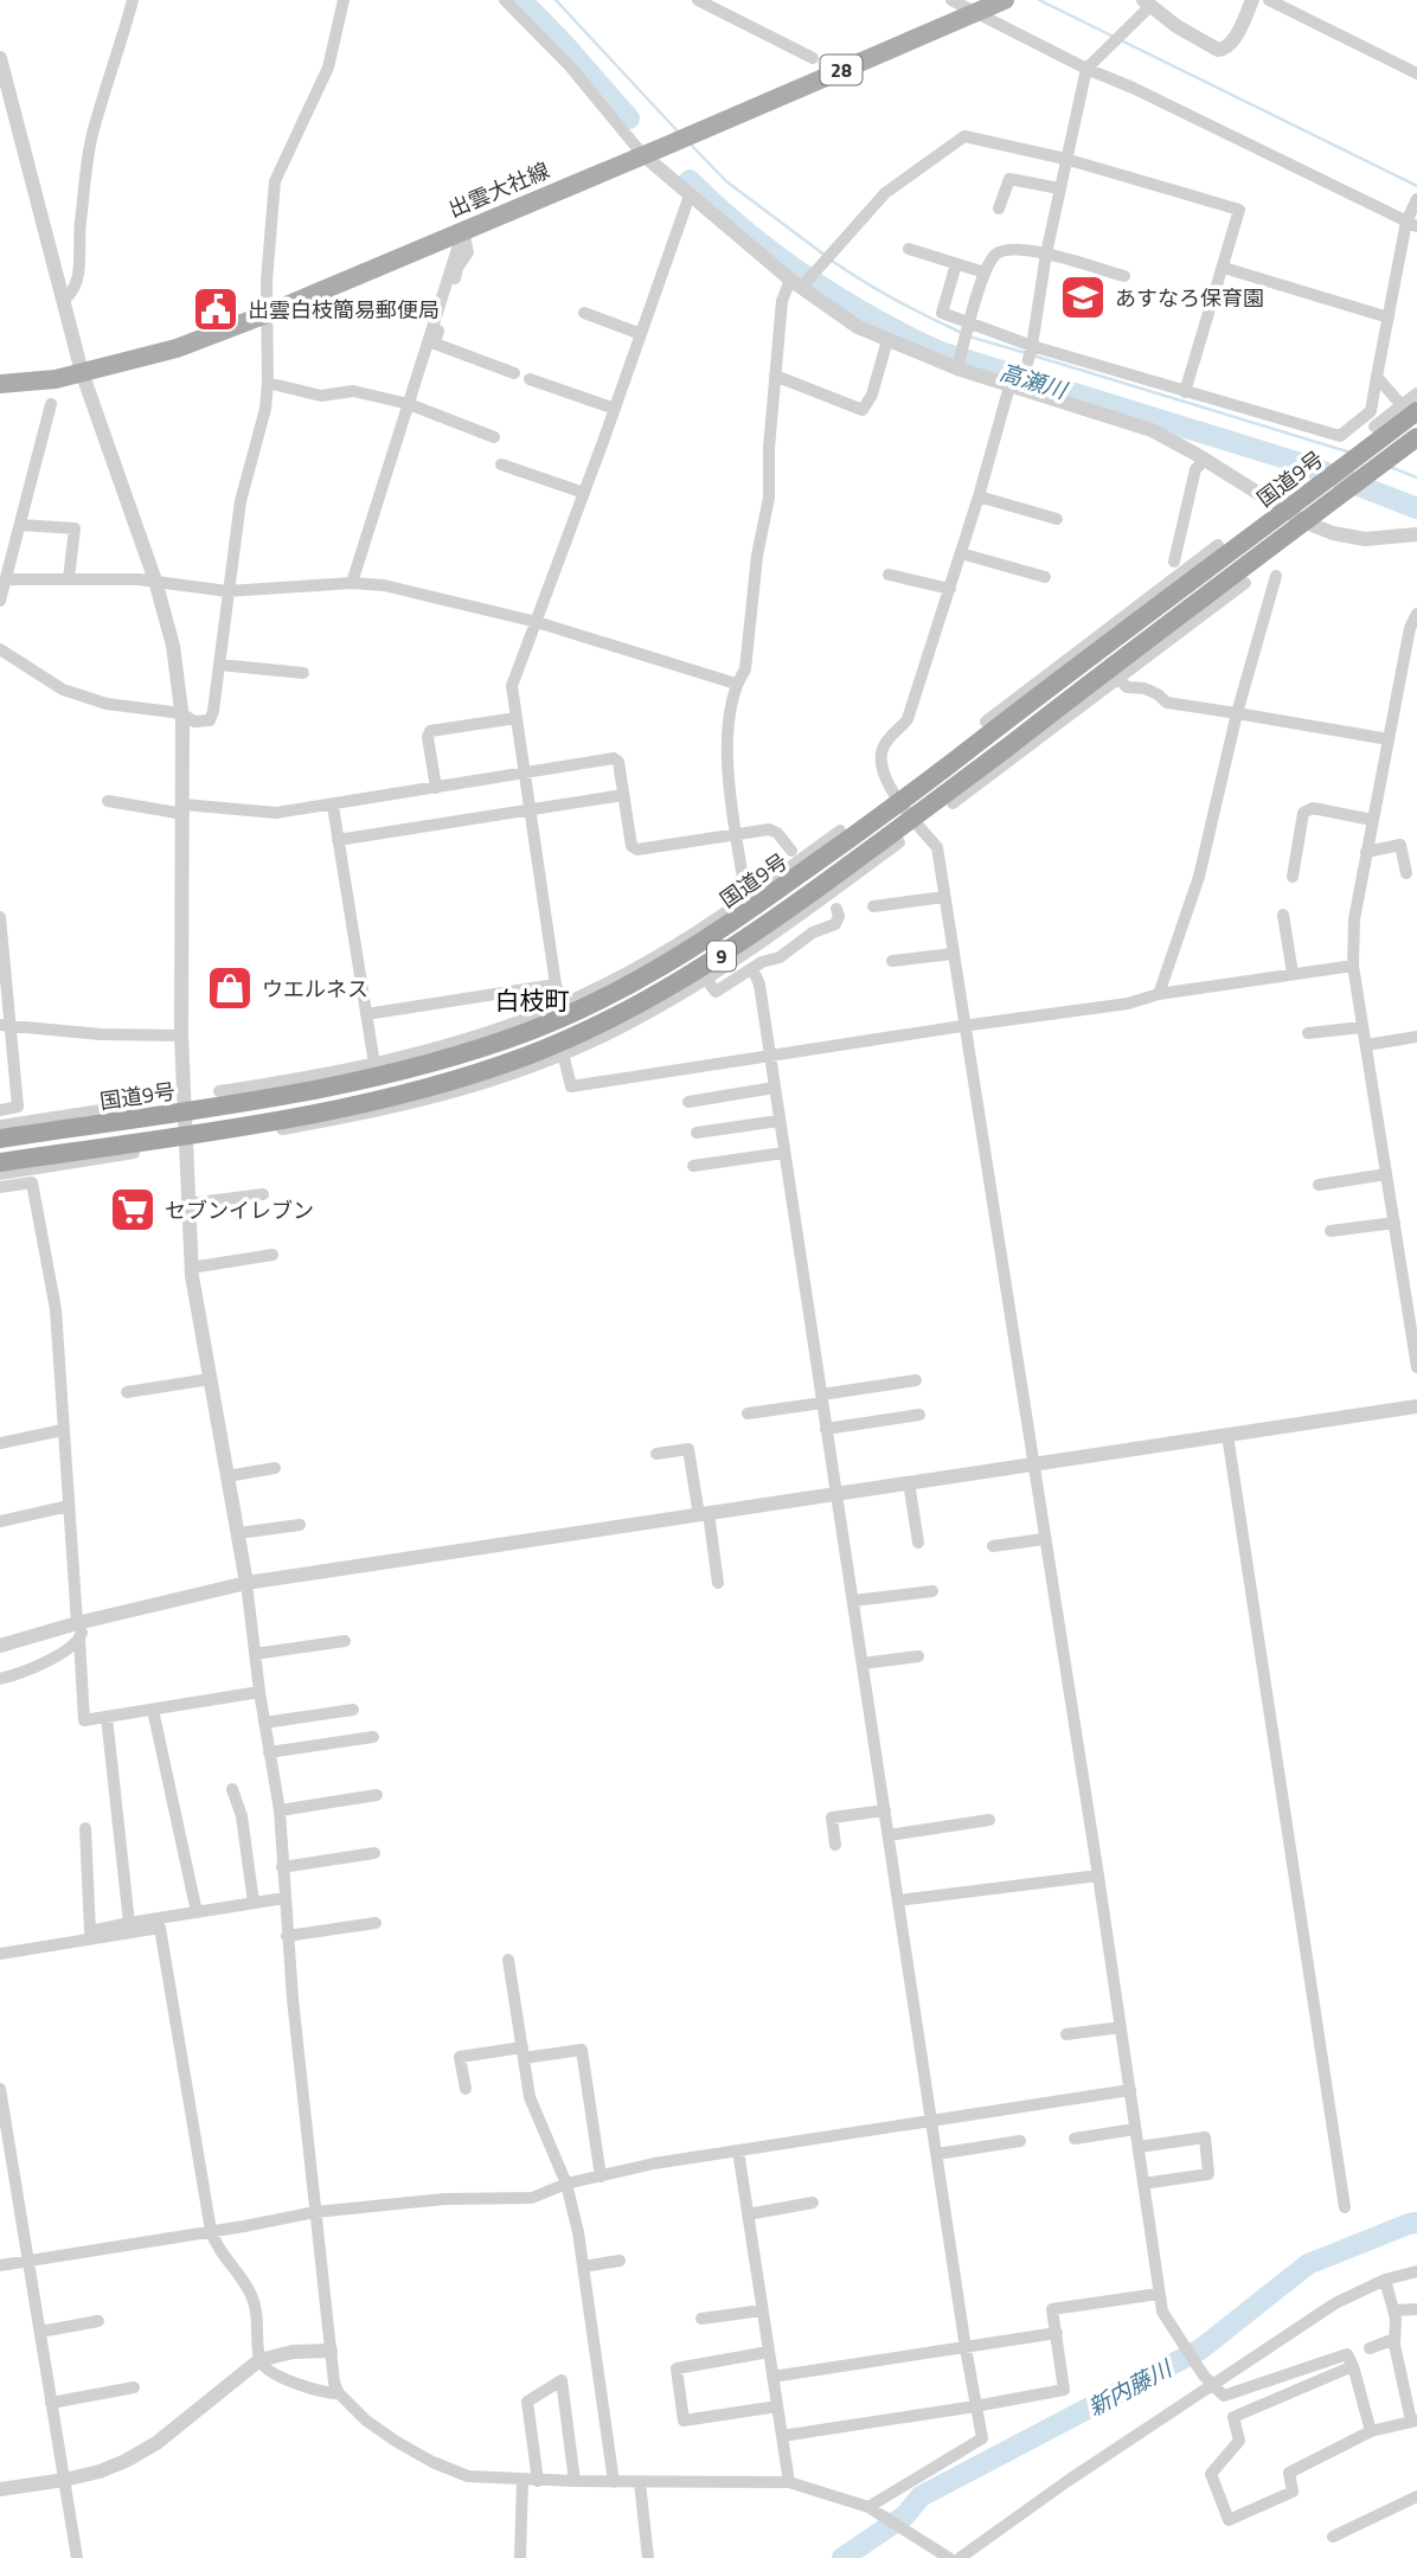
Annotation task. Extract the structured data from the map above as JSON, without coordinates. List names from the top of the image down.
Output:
{
  "streets": {
    "highway": ["国道9号", "9"],
    "main road": ["28", "出雲大社線"]
  },
  "districts": ["白枝町"],
  "water": ["高瀬川", "新内藤川"],
  "places": {
    "school or university": ["あすなろ保育園"],
    "public building": ["出雲白枝簡易郵便局"],
    "shop": ["ウエルネス"],
    "supermarket": ["セブンイレブン"]
  }
}
